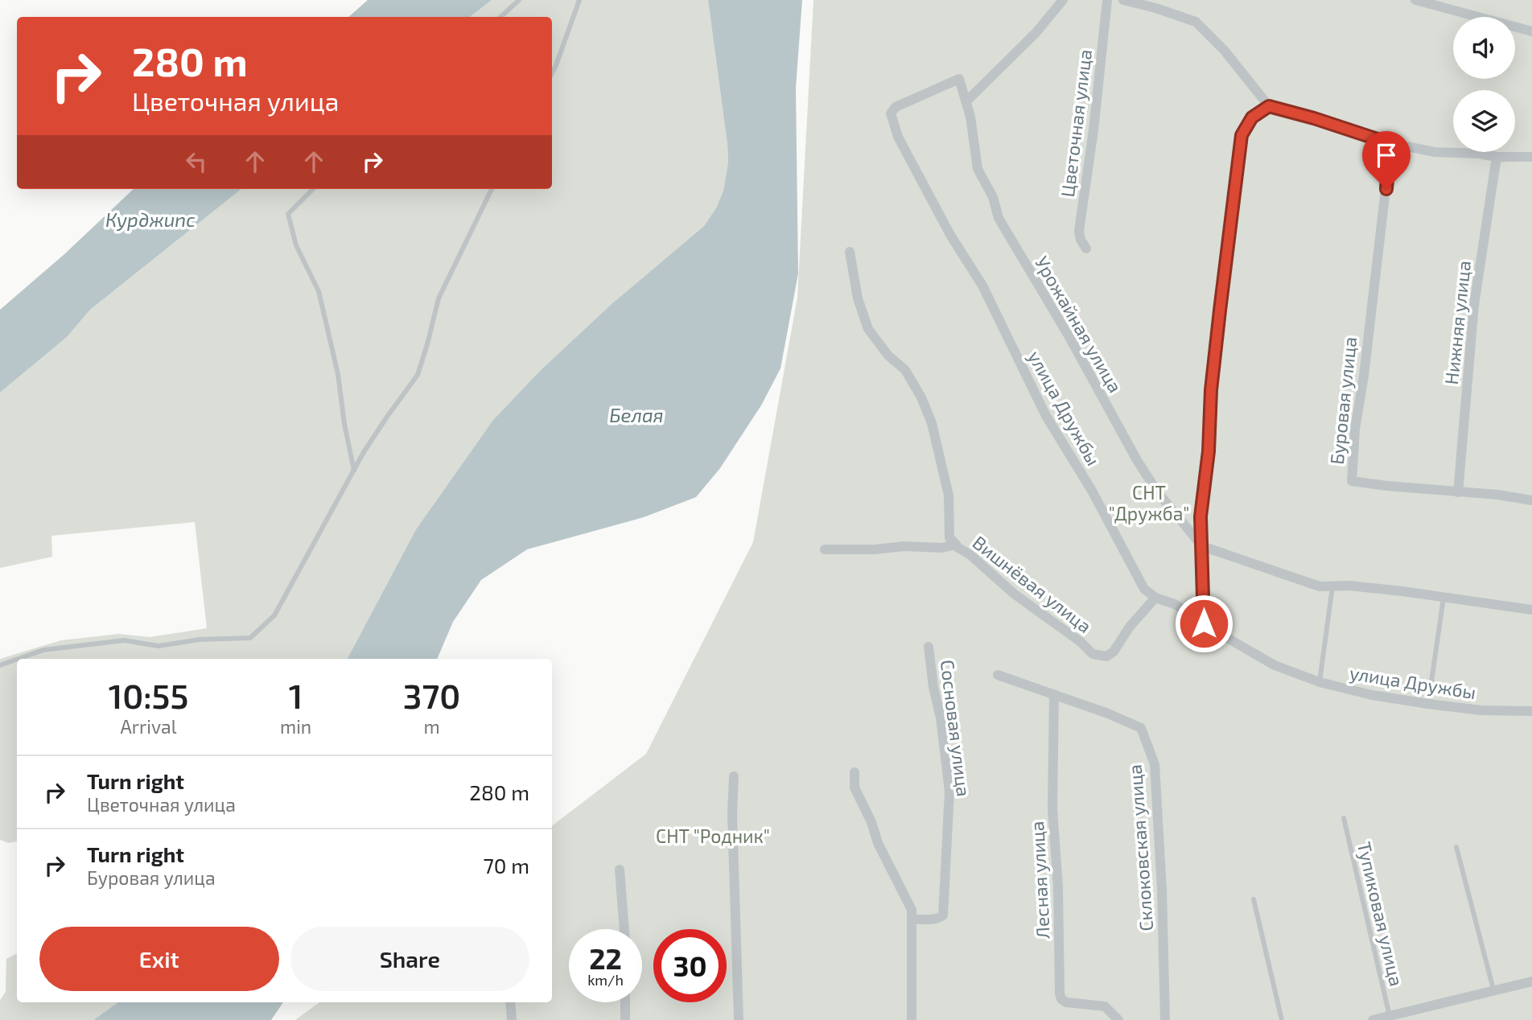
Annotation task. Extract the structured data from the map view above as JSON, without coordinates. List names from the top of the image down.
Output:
{
  "streets": {
    "street": [
      "Цветочная улица",
      "Нижняя улица",
      "Урожайная улица",
      "Буровая улица",
      "улица Дружбы",
      "Вишнёвая улица",
      "Сосновая улица",
      "Склоковская улица",
      "Лесная улица"
    ],
    "lane": ["Тупиковая улица"]
  },
  "crossings": [
    ["Нижняя улица", "Буровая улица"],
    ["Урожайная улица", "улица Дружбы"],
    ["улица Дружбы", "Вишнёвая улица"],
    ["Склоковская улица", "Лесная улица"]
  ],
  "water": ["Курджипс", "Белая"],
  "parks": ["СНТ \"Дружба\"", "СНТ \"Родник\""],
  "page": {
    "turn": ["280 m", "Цветочная улица"],
    "eta": [
      "10:55",
      "Arrival",
      "1",
      "min",
      "370",
      "m"
    ],
    "list": [
      {
        "name": "Turn right",
        "note": "Цветочная улица",
        "value": "280 m"
      },
      {
        "name": "Turn right",
        "note": "Буровая улица",
        "value": "70 m"
      }
    ],
    "buttons": ["Exit", "Share"],
    "speed": "22 km/h",
    "limit": "30"
  }
}
